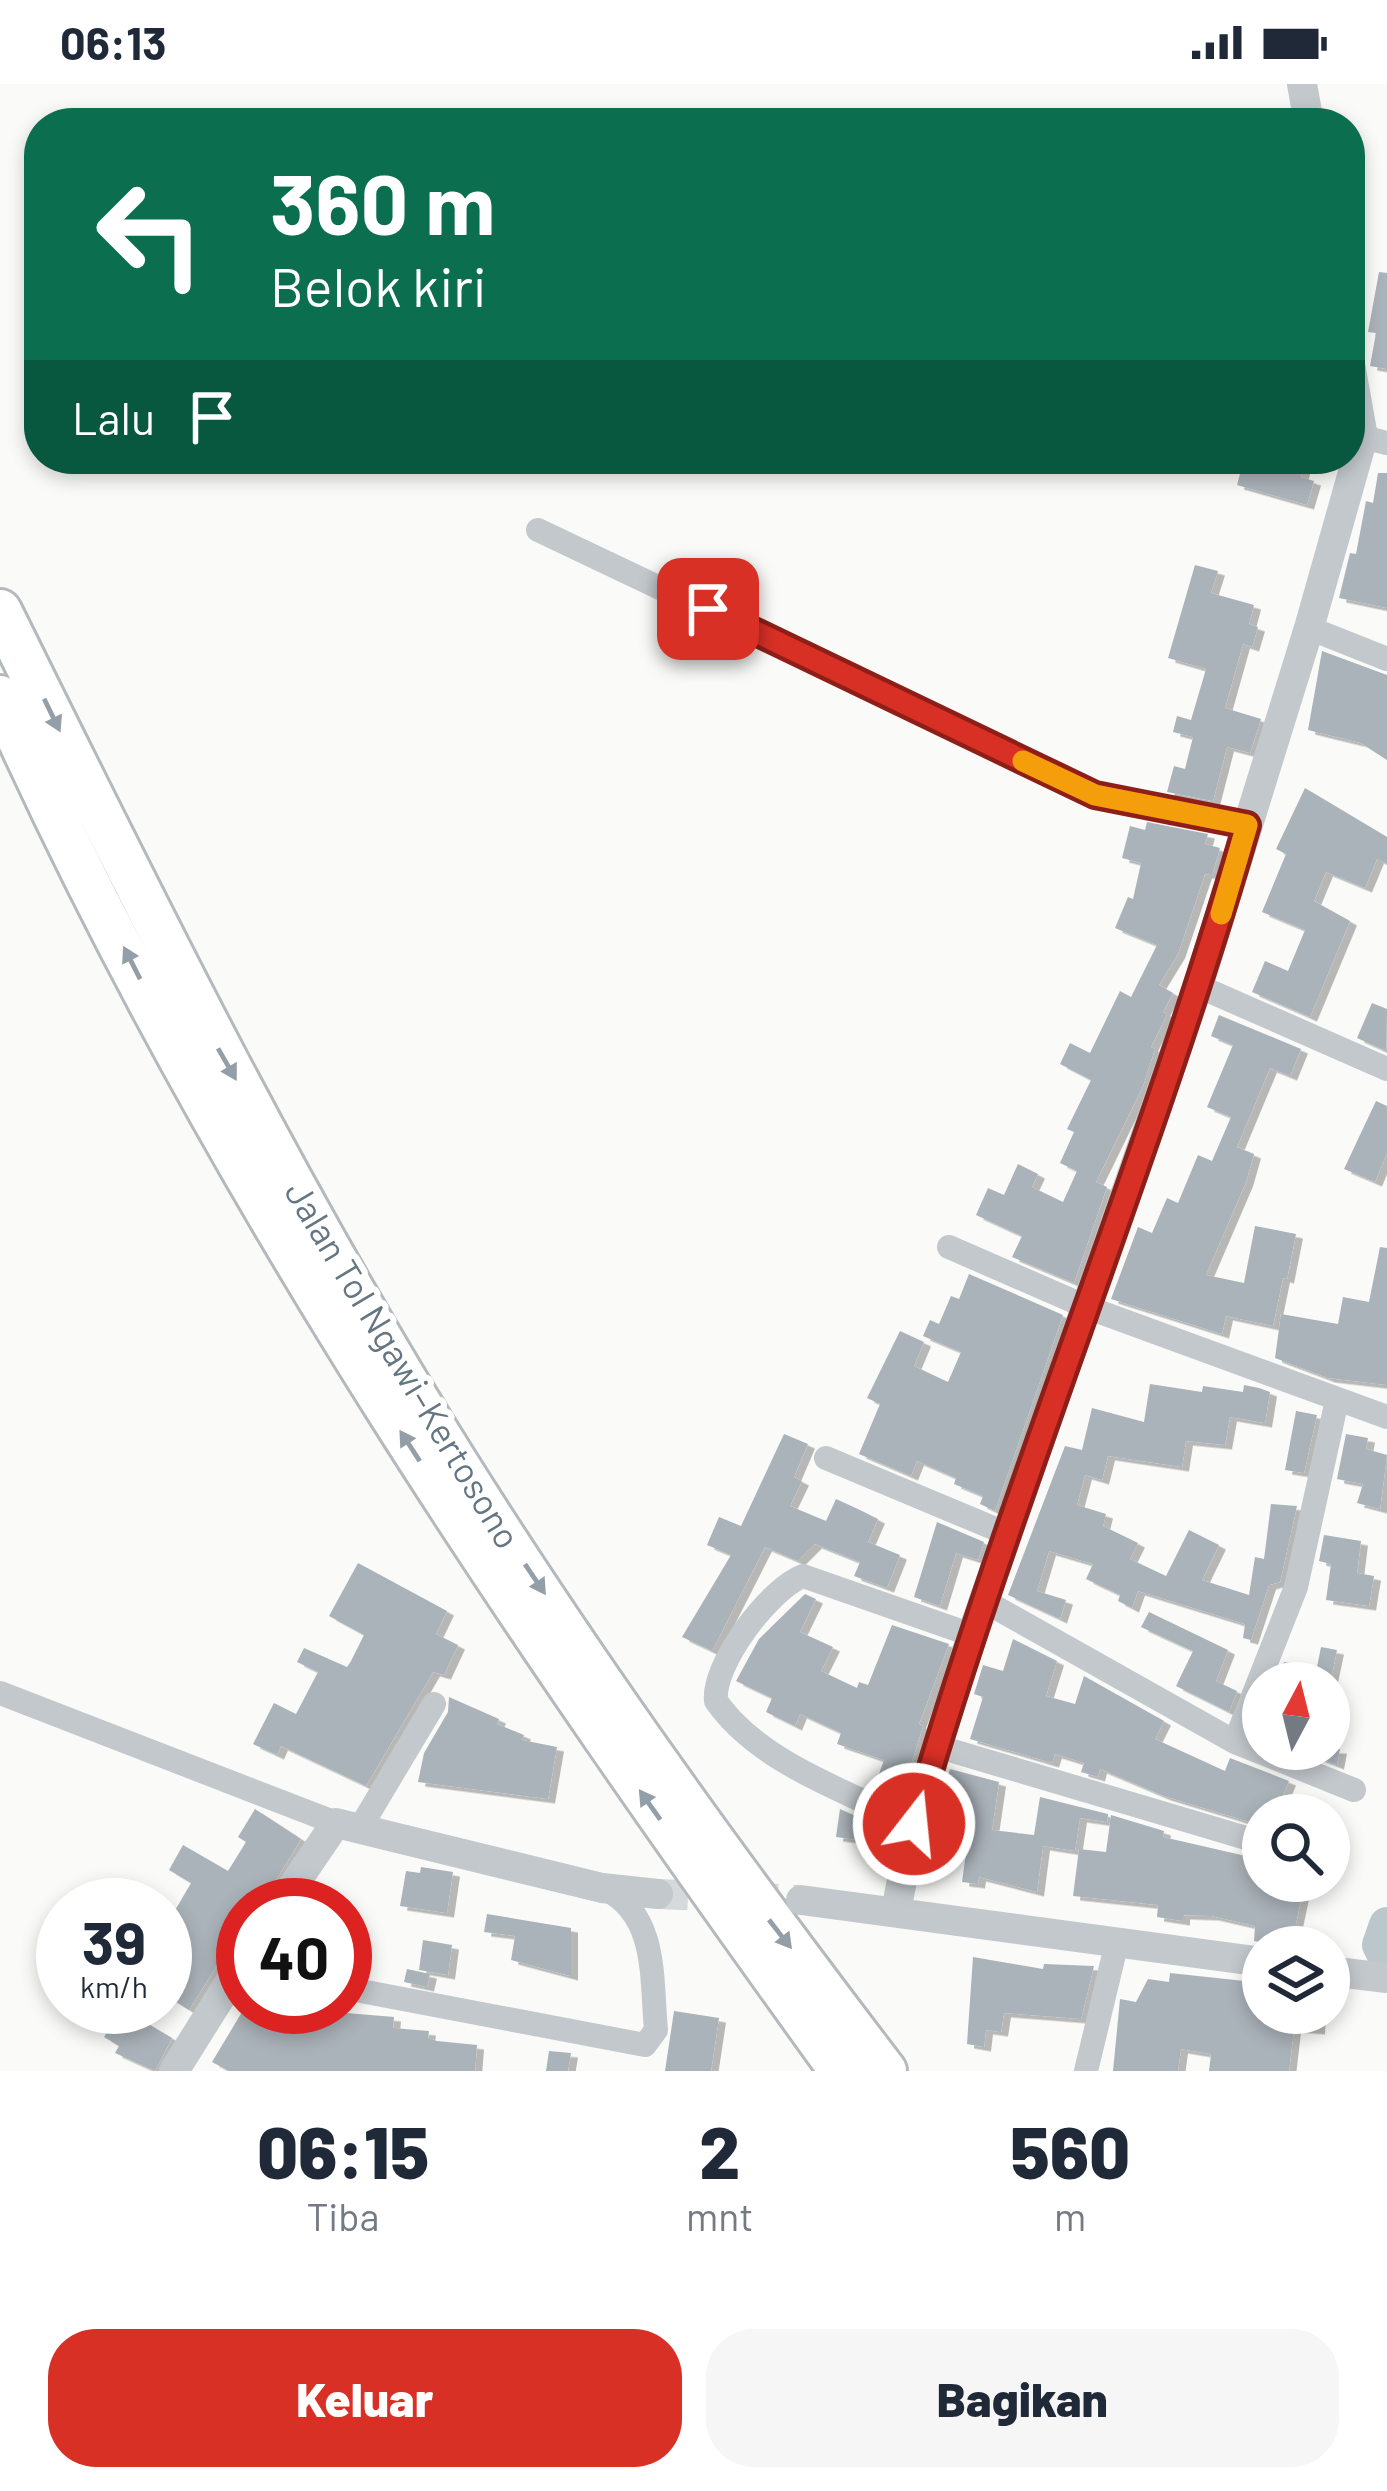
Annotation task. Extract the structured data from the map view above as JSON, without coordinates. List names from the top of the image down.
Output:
{
  "streets": {
    "highway": ["Jalan Tol Ngawi–Kertosono"]
  },
  "north": "top",
  "page": {
    "status": "06:13",
    "turn": ["360 m", "Belok kiri"],
    "then": "Lalu",
    "speed": "39 km/h",
    "limit": "40",
    "eta": [
      "06:15",
      "Tiba",
      "2",
      "mnt",
      "560",
      "m"
    ],
    "buttons": ["Keluar", "Bagikan"]
  }
}
